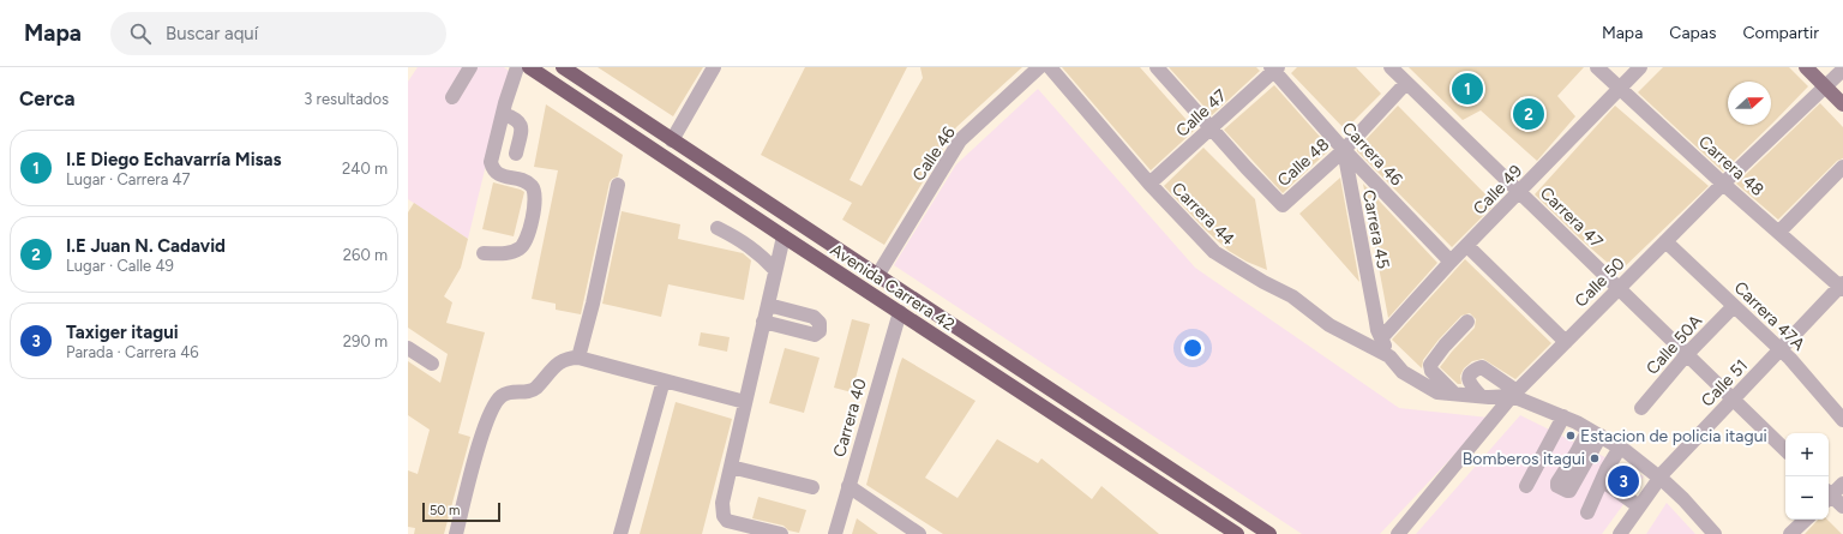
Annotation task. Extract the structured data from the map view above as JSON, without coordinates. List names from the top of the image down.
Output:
{
  "streets": {
    "highway": ["Avenida Carrera 42"],
    "street": [
      "Calle 47",
      "Calle 46",
      "Carrera 46",
      "Calle 48",
      "Carrera 48",
      "Calle 49",
      "Carrera 44",
      "Carrera 47",
      "Carrera 45",
      "Calle 50",
      "Carrera 47A",
      "Calle 50A",
      "Calle 51",
      "Carrera 40"
    ]
  },
  "crossings": [
    ["Calle 47", "Carrera 46"],
    ["Calle 47", "Calle 48"],
    ["Calle 47", "Carrera 44"],
    ["Calle 46", "Avenida Carrera 42"],
    ["Carrera 46", "Calle 48"],
    ["Carrera 46", "Calle 49"],
    ["Carrera 46", "Carrera 45"],
    ["Calle 48", "Carrera 47"],
    ["Calle 48", "Carrera 45"],
    ["Carrera 48", "Calle 49"],
    ["Carrera 48", "Calle 50"],
    ["Carrera 48", "Calle 51"],
    ["Calle 49", "Carrera 47"],
    ["Calle 49", "Carrera 45"],
    ["Carrera 44", "Carrera 45"],
    ["Carrera 47", "Calle 50"],
    ["Carrera 47", "Calle 50A"],
    ["Carrera 47", "Calle 51"],
    ["Calle 50", "Carrera 47A"],
    ["Avenida Carrera 42", "Carrera 40"],
    ["Carrera 47A", "Calle 50A"],
    ["Carrera 47A", "Calle 51"]
  ],
  "places": ["Estacion de policia itagui", "Bomberos itagui"],
  "scale_bar": "50 m",
  "north": "right",
  "page": {
    "header": "Mapa",
    "search": "Buscar aquí",
    "nav": ["Mapa", "Capas", "Compartir"],
    "heading": ["Cerca", "3 resultados"],
    "pins": ["1", "2", "3"],
    "list": [
      {
        "mark": "1",
        "name": "I.E Diego Echavarría Misas",
        "note": "Lugar · Carrera 47",
        "value": "240 m"
      },
      {
        "mark": "2",
        "name": "I.E Juan N. Cadavid",
        "note": "Lugar · Calle 49",
        "value": "260 m"
      },
      {
        "mark": "3",
        "name": "Taxiger itagui",
        "note": "Parada · Carrera 46",
        "value": "290 m"
      }
    ],
    "map_buttons": ["+", "−"],
    "scale": "50 m"
  }
}
